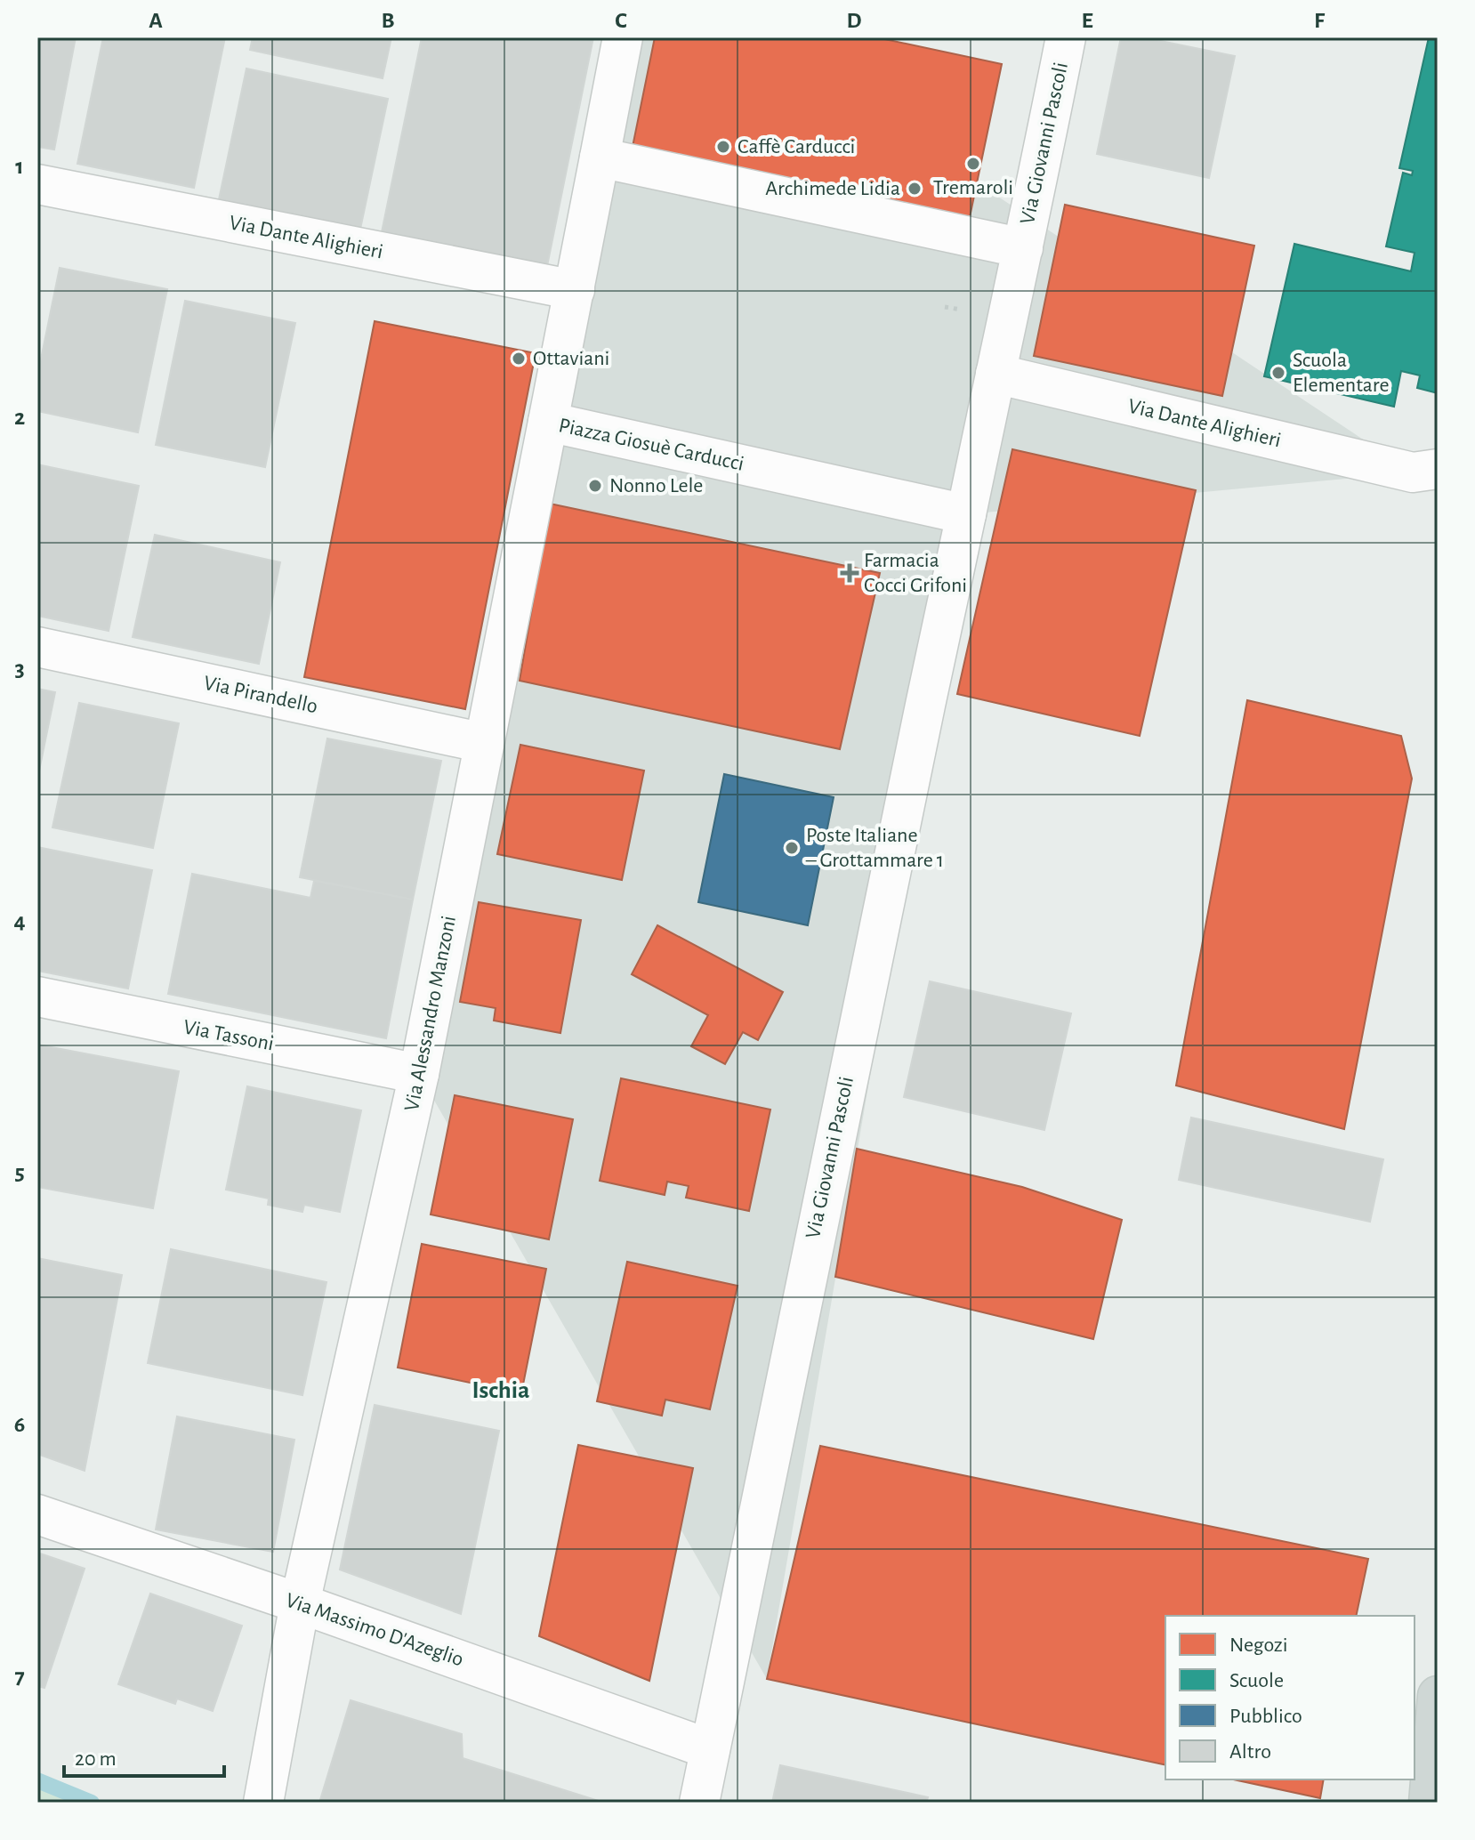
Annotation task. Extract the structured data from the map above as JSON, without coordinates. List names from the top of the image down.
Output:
{
  "streets": {
    "street": [
      "Via Giovanni Pascoli",
      "Via Dante Alighieri",
      "Piazza Giosuè Carducci",
      "Via Pirandello",
      "Via Alessandro Manzoni",
      "Via Tassoni",
      "Via Massimo D'Azeglio"
    ]
  },
  "crossings": [
    ["Via Giovanni Pascoli", "Piazza Giosuè Carducci"],
    ["Via Giovanni Pascoli", "Via Massimo D'Azeglio"],
    ["Via Dante Alighieri", "Piazza Giosuè Carducci"],
    ["Piazza Giosuè Carducci", "Via Alessandro Manzoni"],
    ["Via Pirandello", "Via Alessandro Manzoni"],
    ["Via Alessandro Manzoni", "Via Tassoni"],
    ["Via Alessandro Manzoni", "Via Massimo D'Azeglio"]
  ],
  "districts": ["Ischia"],
  "places": {
    "other": [
      "Caffè Carducci",
      "Tremaroli",
      "Archimede Lidia",
      "Ottaviani",
      "Scuola Elementare",
      "Nonno Lele",
      "Poste Italiane – Grottammare 1"
    ],
    "health": ["Farmacia Cocci Grifoni"]
  },
  "legend": [
    "Negozi",
    "Scuole",
    "Pubblico",
    "Altro"
  ],
  "scale_bar": "20 m",
  "grid": {
    "columns": [
      "A",
      "B",
      "C",
      "D",
      "E",
      "F"
    ],
    "rows": [
      "1",
      "2",
      "3",
      "4",
      "5",
      "6",
      "7"
    ]
  }
}
